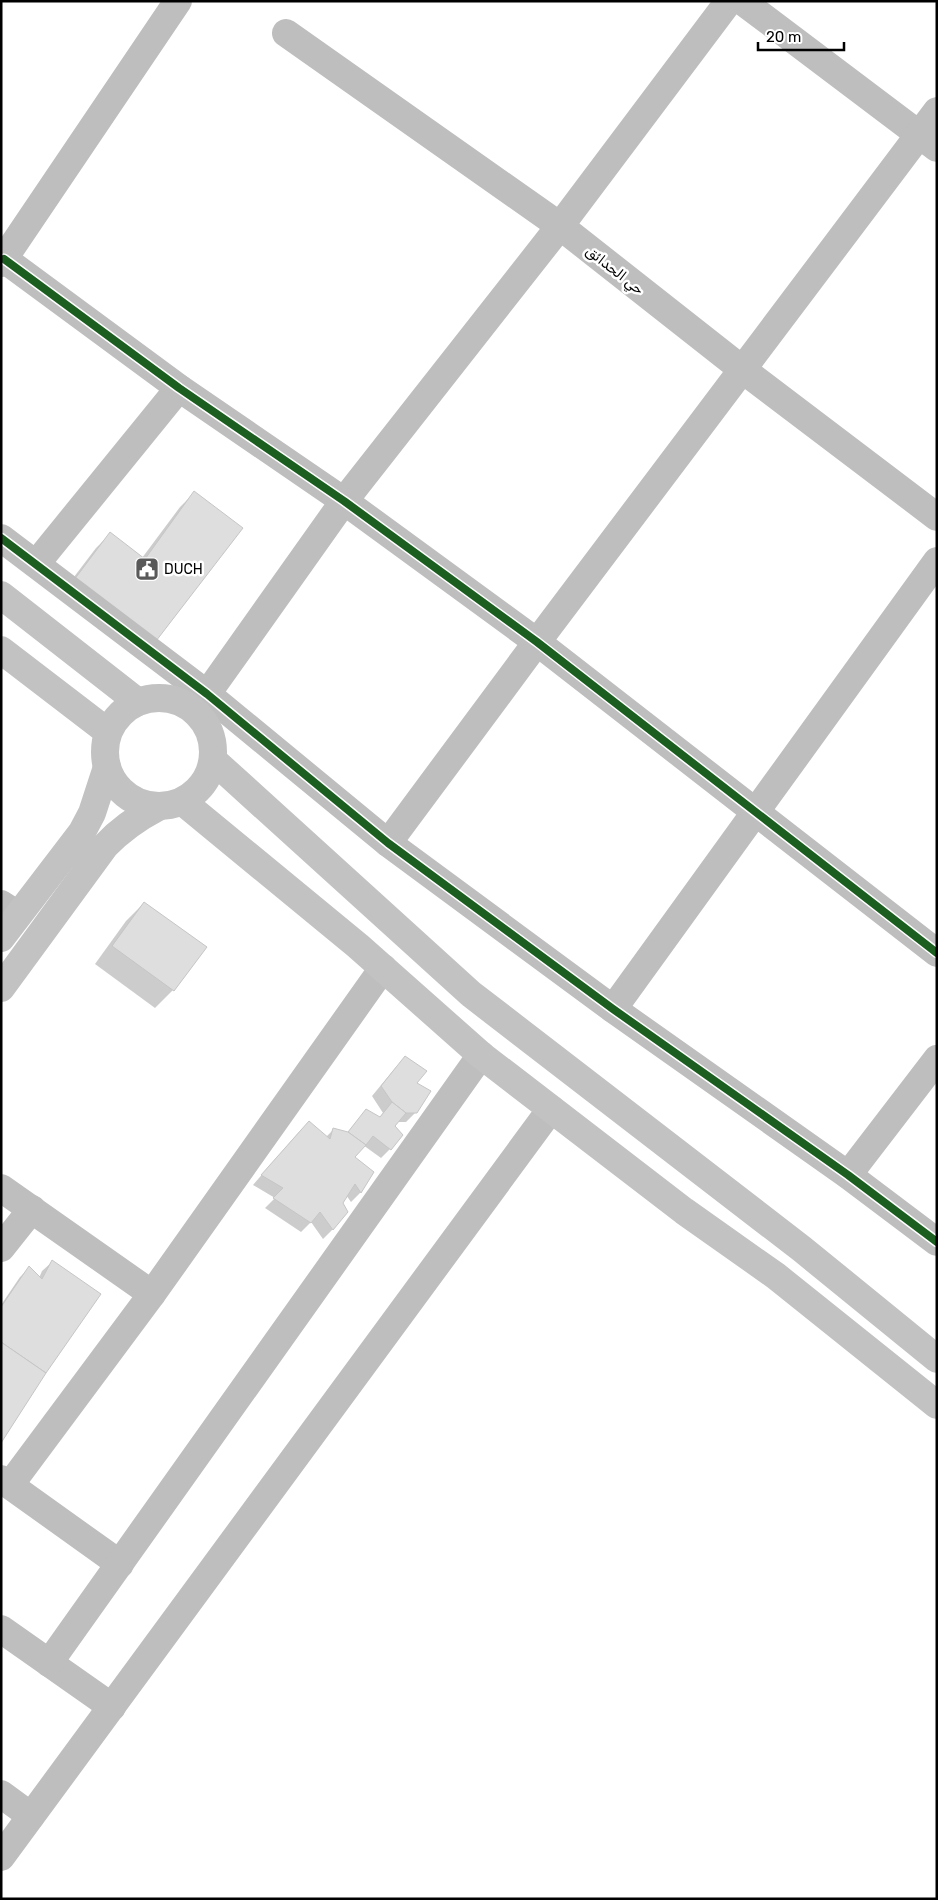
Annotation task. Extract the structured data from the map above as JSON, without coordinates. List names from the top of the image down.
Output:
{
  "streets": {
    "street": ["حي الحدائق"]
  },
  "places": {
    "public building": ["DUCH"]
  },
  "scale_bar": "20 m"
}
